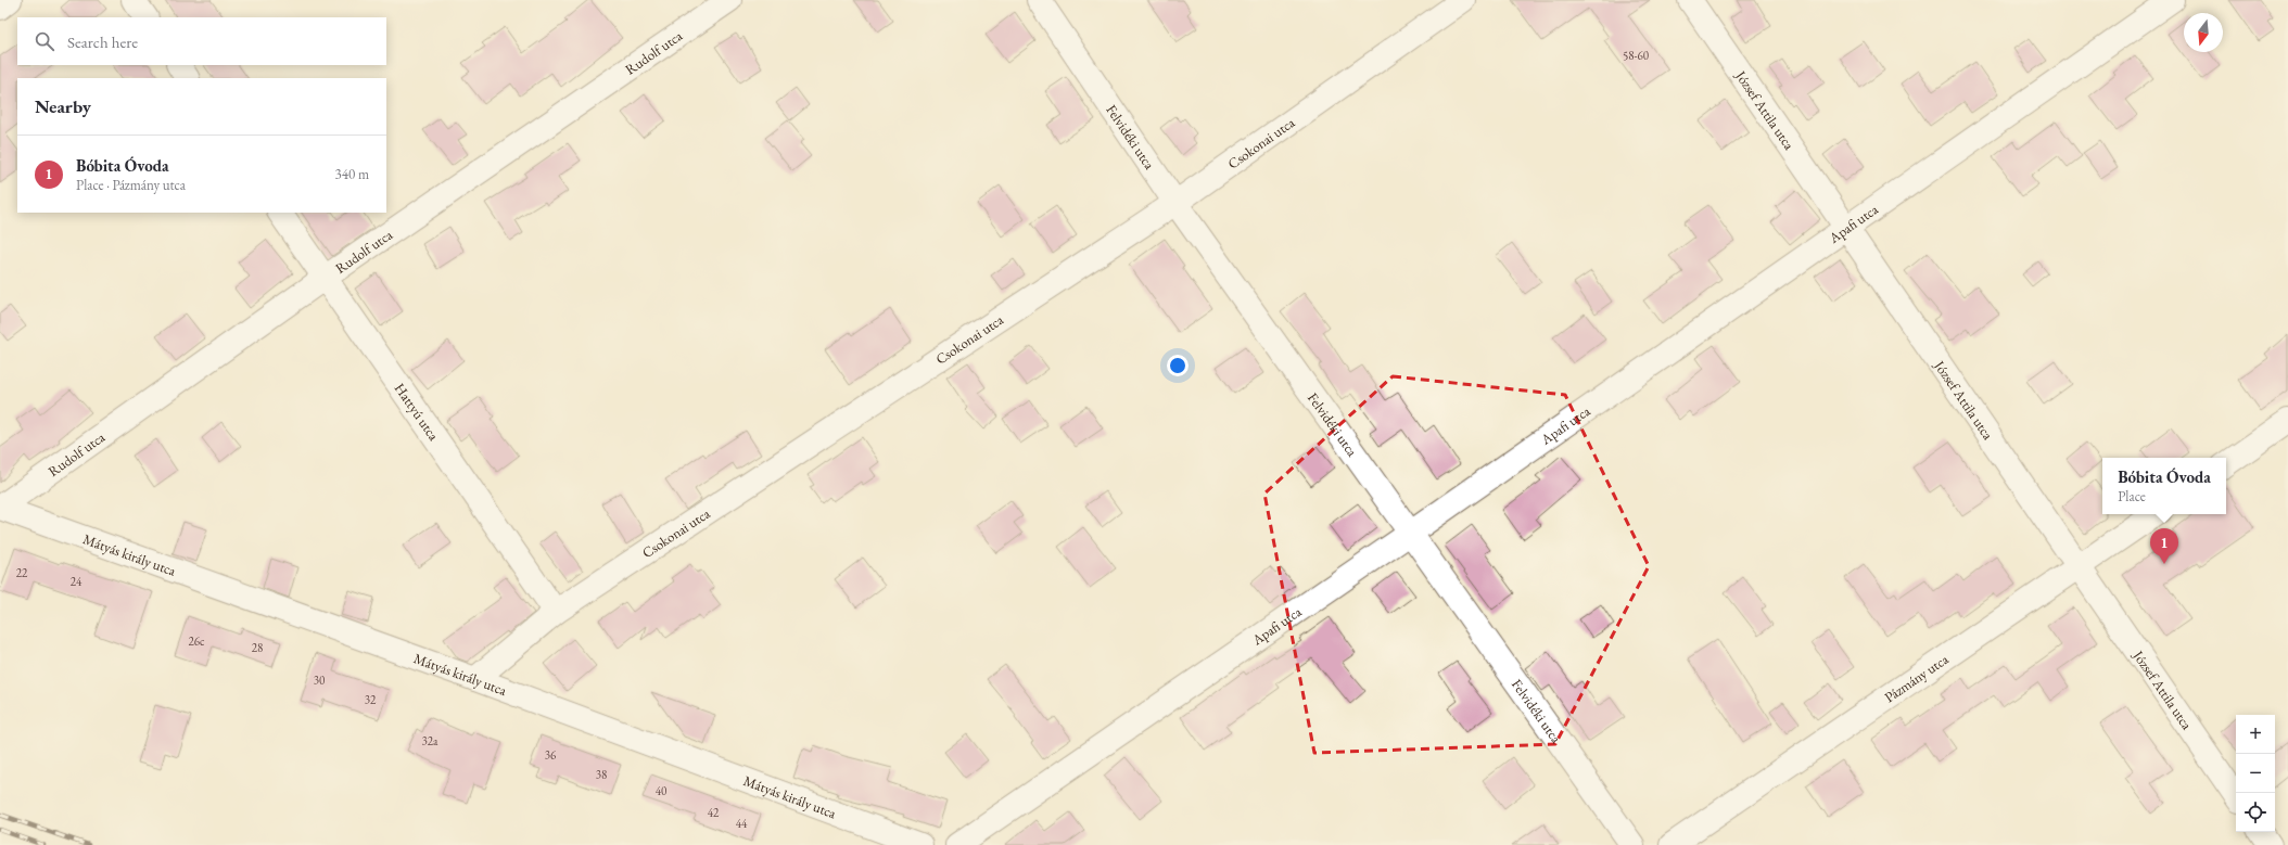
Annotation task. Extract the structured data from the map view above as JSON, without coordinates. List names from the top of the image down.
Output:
{
  "streets": {
    "street": [
      "Rudolf utca",
      "József Attila utca",
      "Felvidéki utca",
      "Csokonai utca",
      "Apafi utca",
      "Hattyú utca",
      "Mátyás király utca",
      "Pázmány utca"
    ]
  },
  "crossings": [
    ["Rudolf utca", "Hattyú utca"],
    ["Rudolf utca", "Mátyás király utca"],
    ["József Attila utca", "Apafi utca"],
    ["József Attila utca", "Pázmány utca"],
    ["Felvidéki utca", "Csokonai utca"],
    ["Felvidéki utca", "Apafi utca"],
    ["Csokonai utca", "Hattyú utca"],
    ["Csokonai utca", "Mátyás király utca"]
  ],
  "house_numbers": [
    "58-60",
    "22",
    "24",
    "26c",
    "28",
    "30",
    "32",
    "32a",
    "36",
    "38",
    "40",
    "42",
    "44"
  ],
  "north": "bottom",
  "page": {
    "search": "Search here",
    "heading": "Nearby",
    "list": [
      {
        "mark": "1",
        "name": "Bóbita Óvoda",
        "note": "Place · Pázmány utca",
        "value": "340 m"
      }
    ],
    "popup": ["Bóbita Óvoda", "Place"],
    "pins": "1",
    "map_buttons": ["+", "−"]
  }
}
